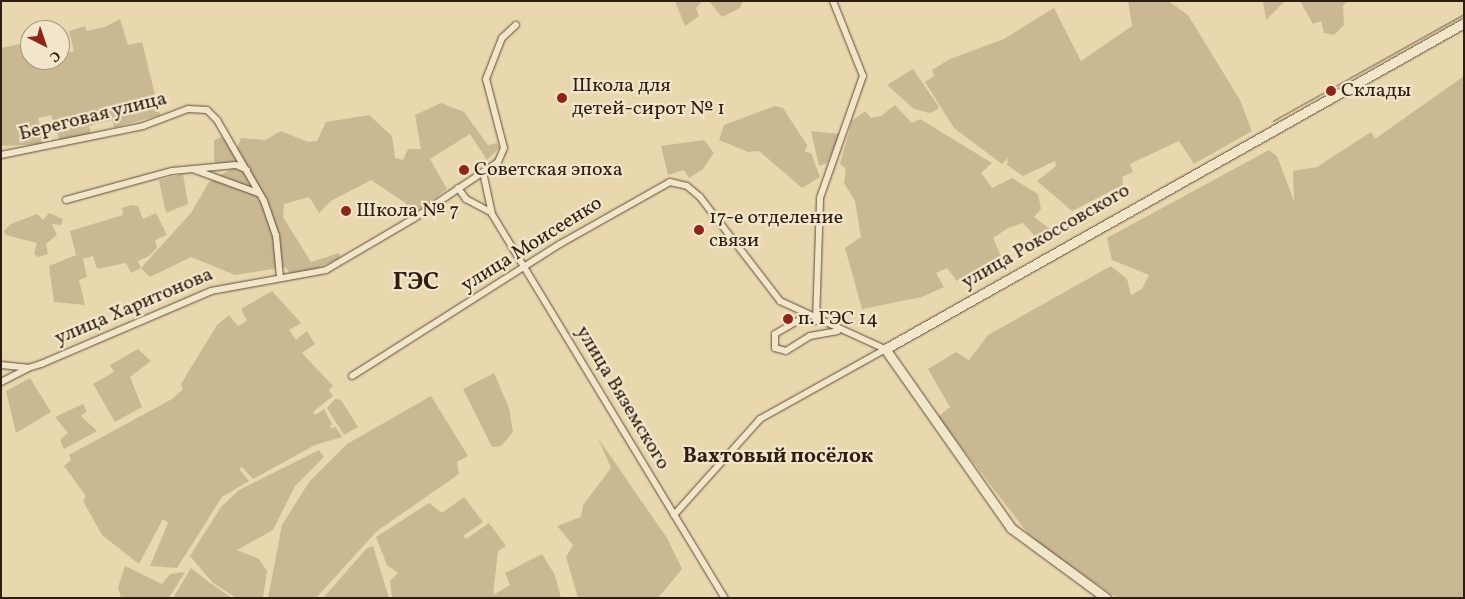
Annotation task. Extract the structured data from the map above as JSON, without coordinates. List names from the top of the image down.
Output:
{
  "streets": {
    "street": [
      "Береговая улица",
      "улица Рокоссовского",
      "улица Моисеенко",
      "улица Харитонова",
      "улица Вяземского"
    ]
  },
  "crossings": [
    ["улица Рокоссовского", "улица Моисеенко"],
    ["улица Рокоссовского", "улица Вяземского"],
    ["улица Моисеенко", "улица Вяземского"]
  ],
  "districts": ["ГЭС", "Вахтовый посёлок"],
  "places": [
    "Склады",
    "Школа для детей-сирот № 1",
    "Советская эпоха",
    "Школа № 7",
    "17-е отделение связи",
    "п. ГЭС 14"
  ],
  "north": "bottom right"
}
